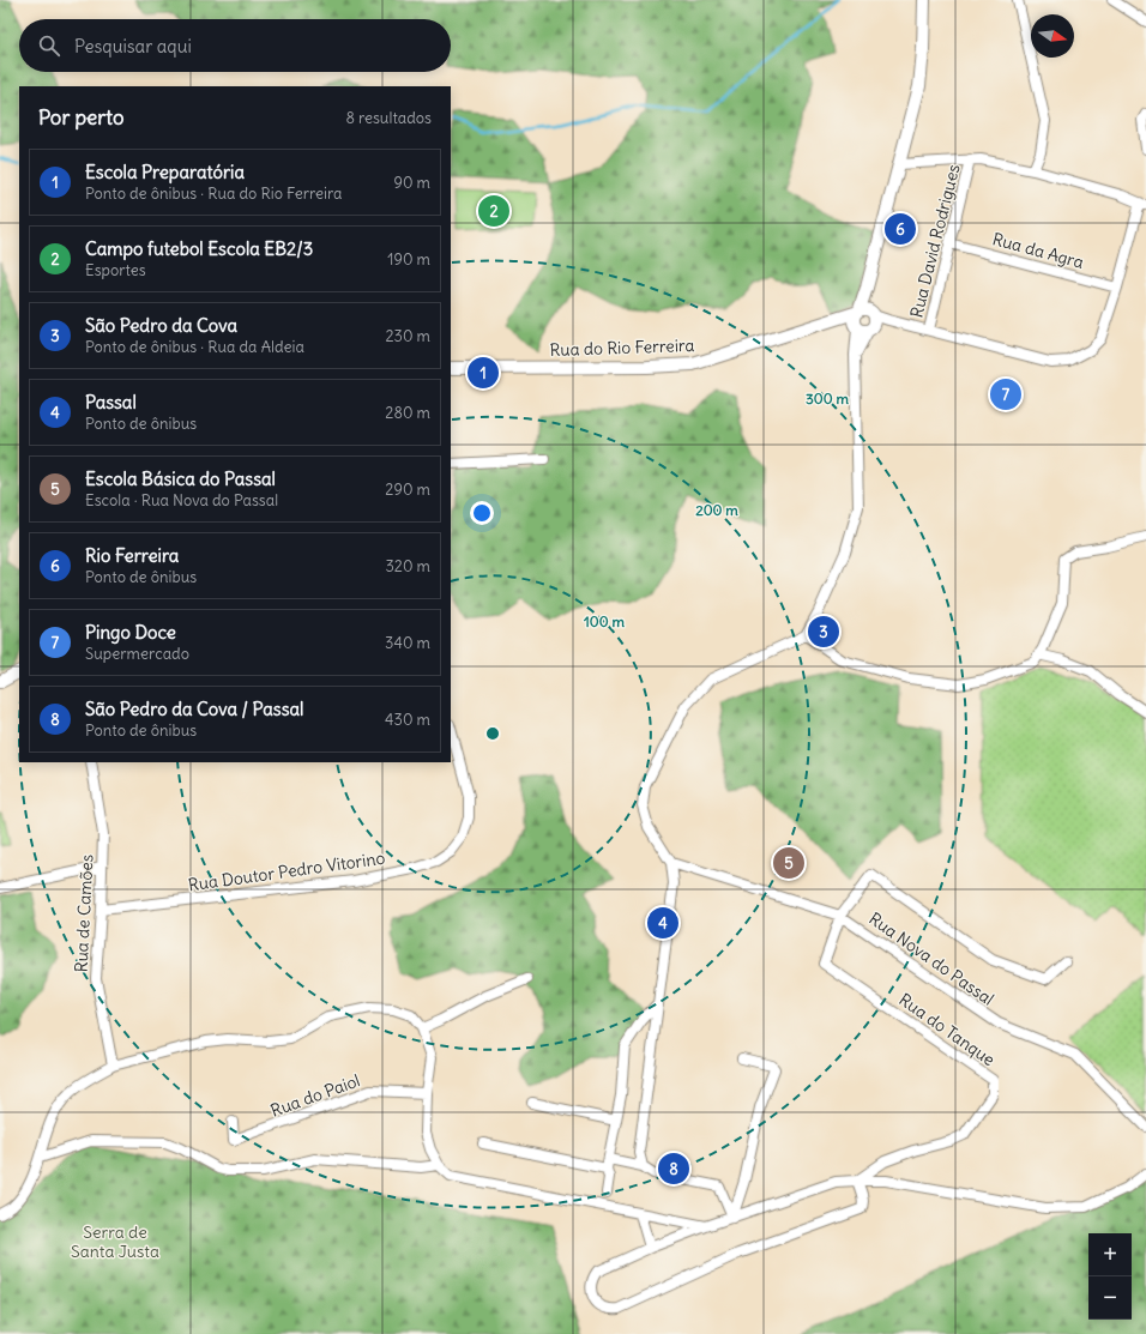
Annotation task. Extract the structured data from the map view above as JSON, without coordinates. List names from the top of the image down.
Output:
{
  "streets": {
    "street": [
      "Rua David Rodrigues",
      "Rua da Agra",
      "Rua do Rio Ferreira",
      "Rua Doutor Pedro Vitorino",
      "Rua de Camões",
      "Rua Nova do Passal",
      "Rua do Tanque",
      "Rua do Paiol"
    ]
  },
  "crossings": [
    ["Rua David Rodrigues", "Rua da Agra"],
    ["Rua Doutor Pedro Vitorino", "Rua de Camões"],
    ["Rua Nova do Passal", "Rua do Tanque"]
  ],
  "parks": ["Serra de Santa Justa"],
  "north": "right",
  "page": {
    "search": "Pesquisar aqui",
    "heading": ["Por perto", "8 resultados"],
    "list": [
      {
        "mark": "1",
        "name": "Escola Preparatória",
        "note": "Ponto de ônibus · Rua do Rio Ferreira",
        "value": "90 m"
      },
      {
        "mark": "2",
        "name": "Campo futebol Escola EB2/3",
        "note": "Esportes",
        "value": "190 m"
      },
      {
        "mark": "3",
        "name": "São Pedro da Cova",
        "note": "Ponto de ônibus · Rua da Aldeia",
        "value": "230 m"
      },
      {
        "mark": "4",
        "name": "Passal",
        "note": "Ponto de ônibus",
        "value": "280 m"
      },
      {
        "mark": "5",
        "name": "Escola Básica do Passal",
        "note": "Escola · Rua Nova do Passal",
        "value": "290 m"
      },
      {
        "mark": "6",
        "name": "Rio Ferreira",
        "note": "Ponto de ônibus",
        "value": "320 m"
      },
      {
        "mark": "7",
        "name": "Pingo Doce",
        "note": "Supermercado",
        "value": "340 m"
      },
      {
        "mark": "8",
        "name": "São Pedro da Cova / Passal",
        "note": "Ponto de ônibus",
        "value": "430 m"
      }
    ],
    "pins": [
      "2",
      "6",
      "1",
      "7",
      "3",
      "5",
      "4",
      "8"
    ],
    "map_buttons": ["+", "−"]
  },
  "rings": ["300 m", "200 m", "100 m"]
}
